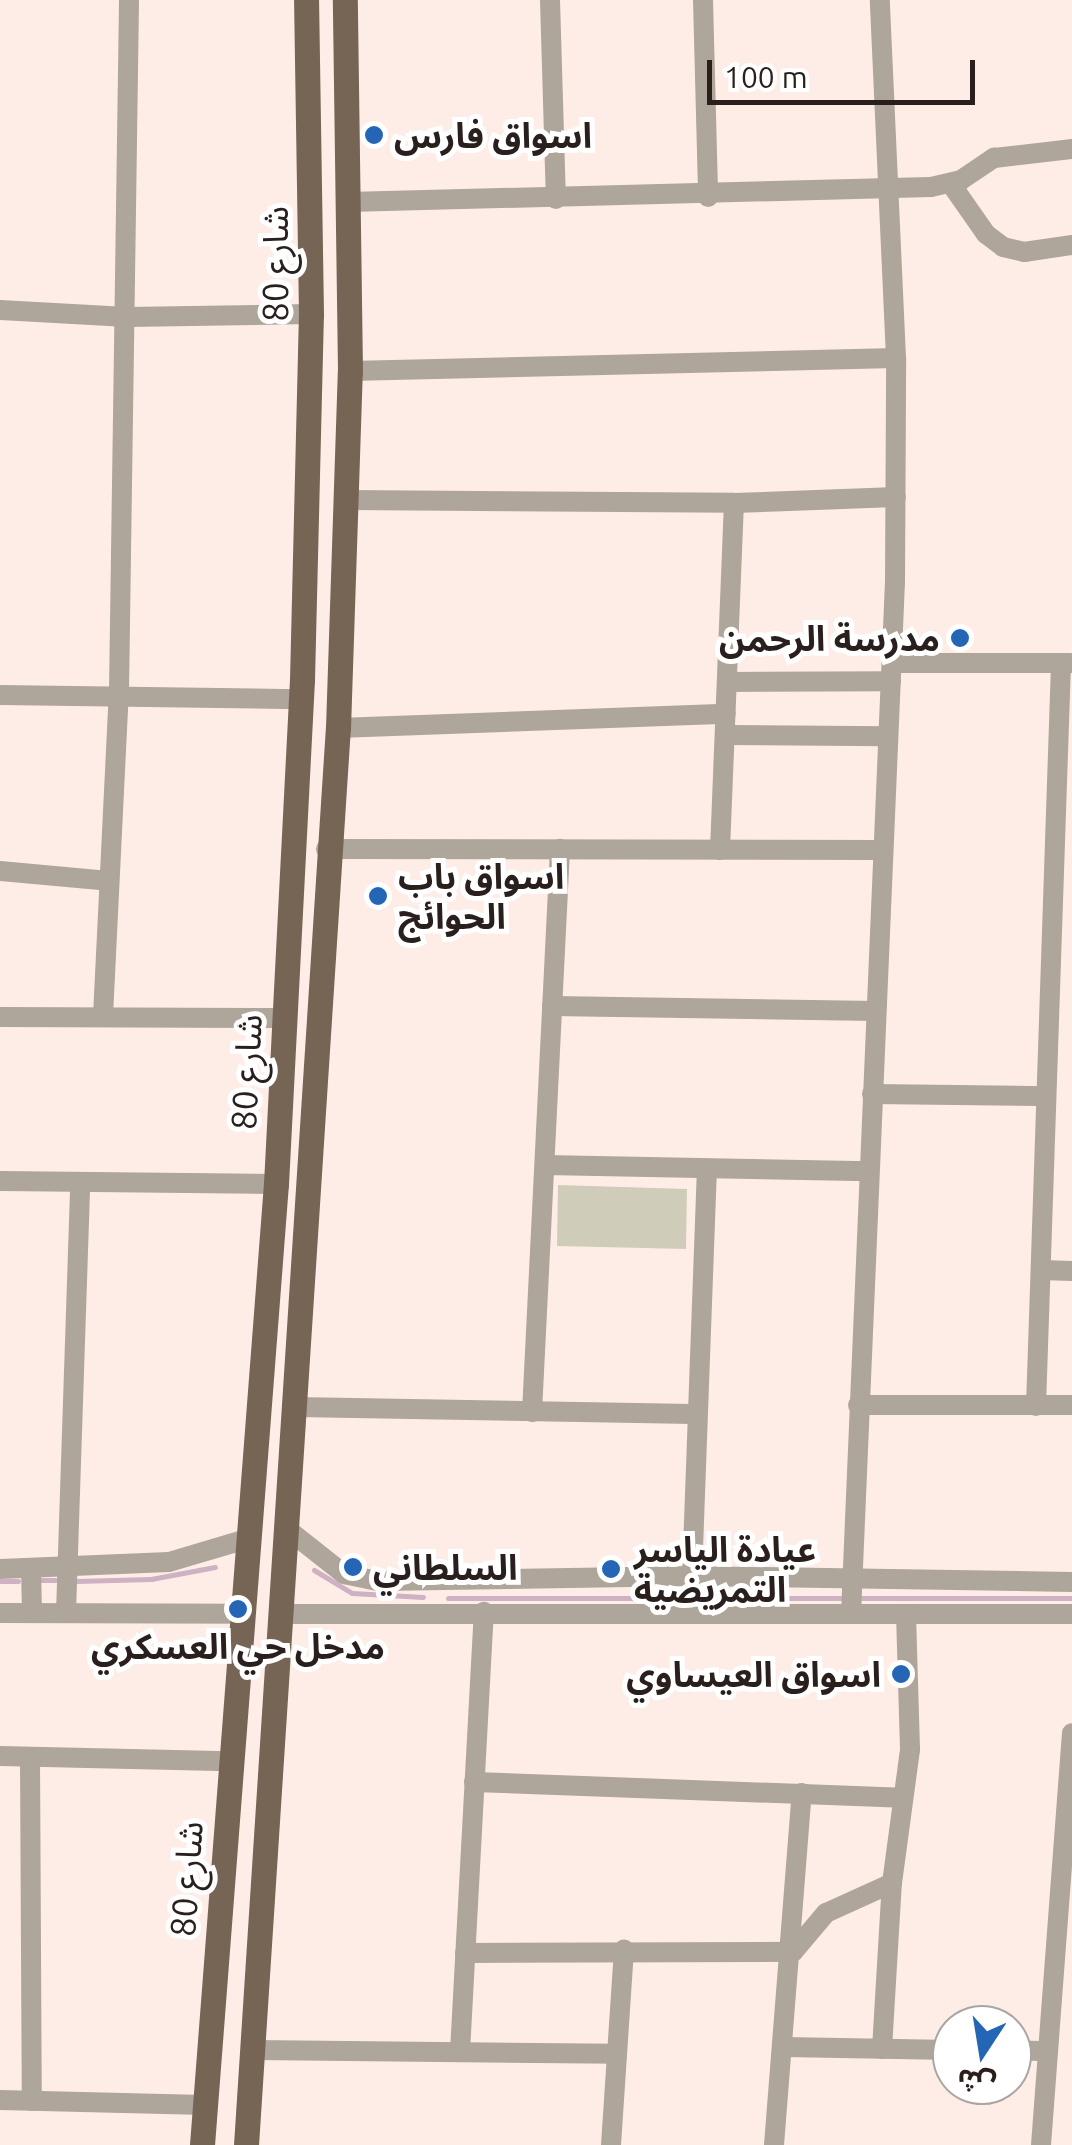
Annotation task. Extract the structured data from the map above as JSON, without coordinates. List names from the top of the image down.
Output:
{
  "streets": {
    "main road": ["شارع 80"]
  },
  "places": [
    "اسواق فارس",
    "مدرسة الرحمن",
    "اسواق باب الحوائج",
    "السلطاني",
    "عيادة الياسر التمريضية",
    "مدخل حي العسكري",
    "اسواق العيساوي"
  ],
  "scale_bar": "100 m",
  "north": "bottom"
}
